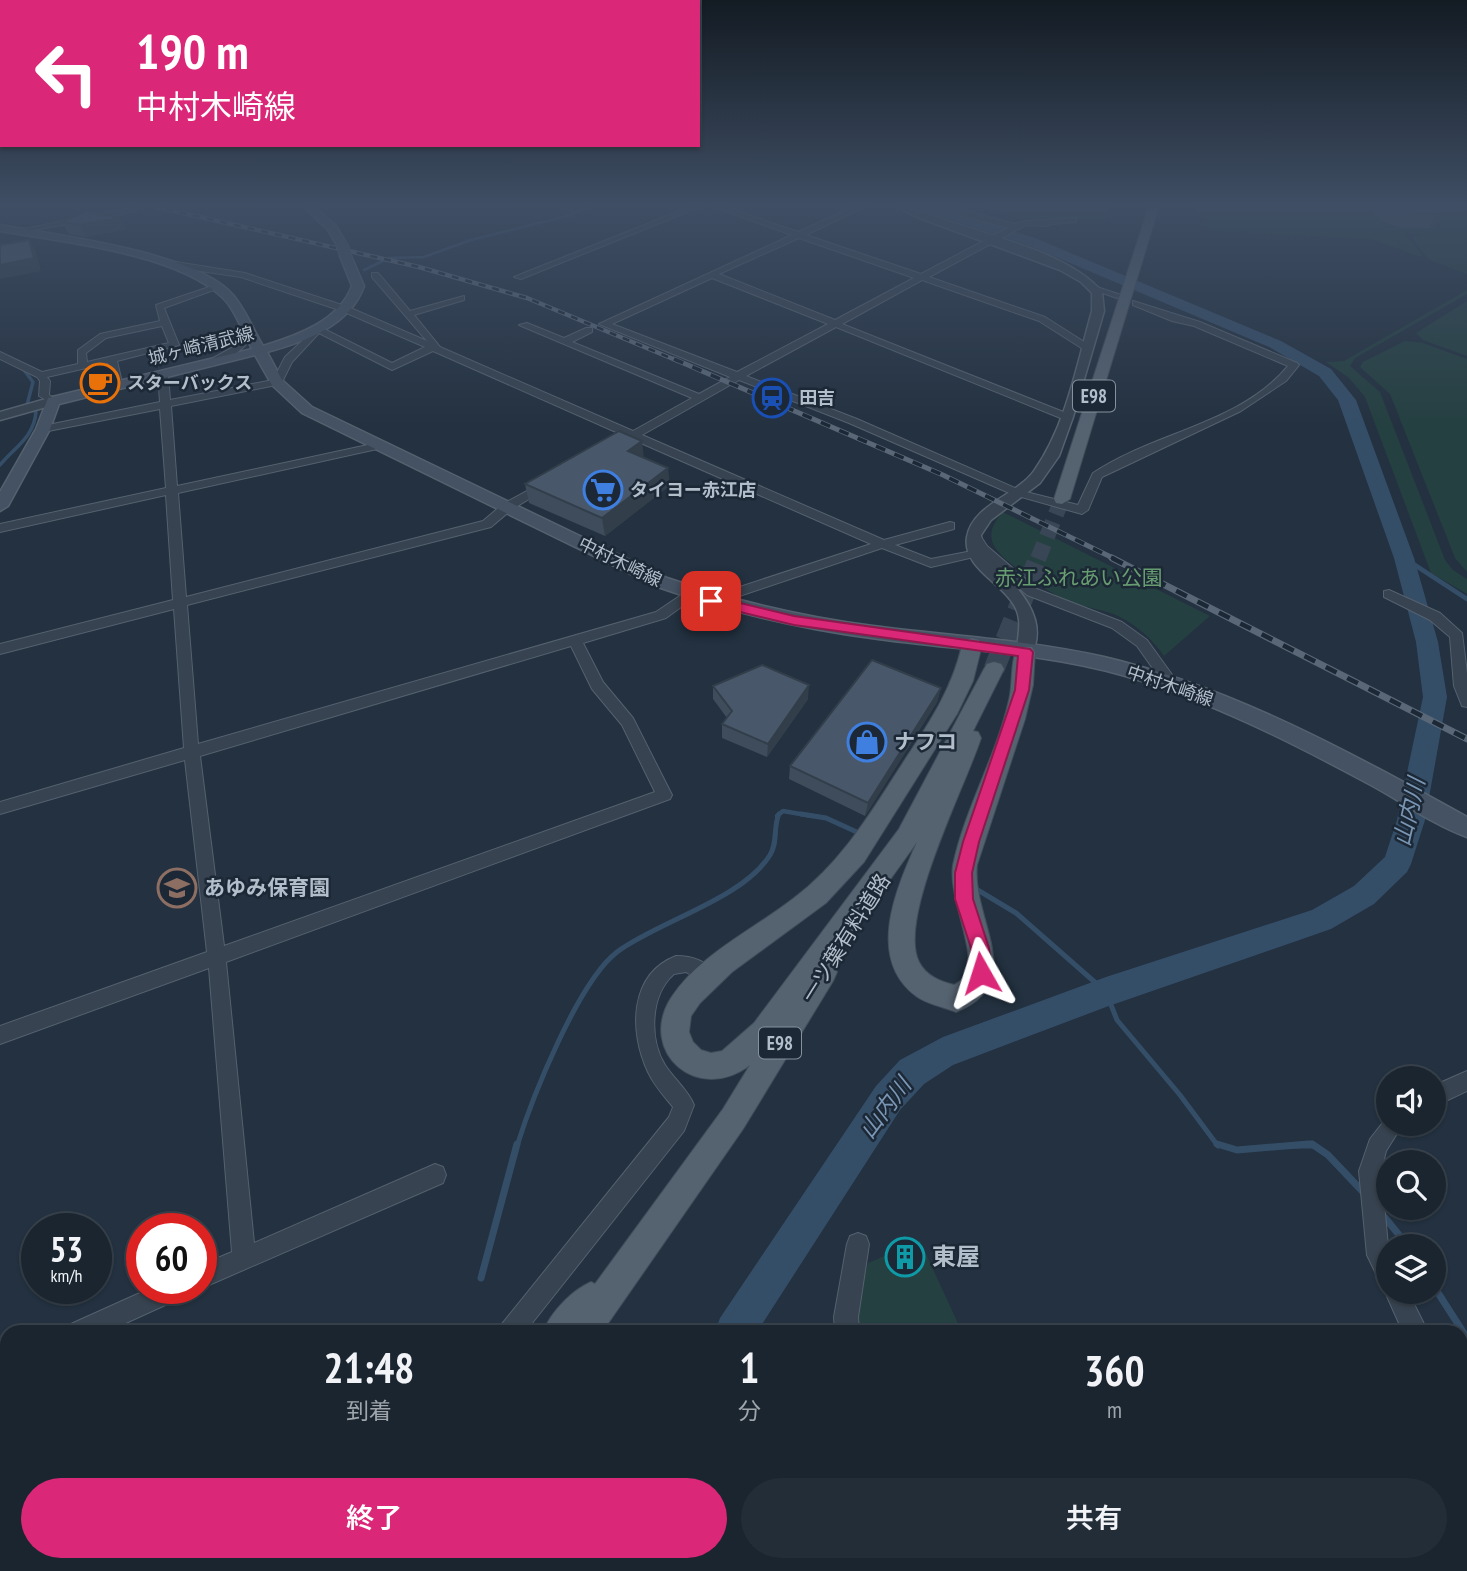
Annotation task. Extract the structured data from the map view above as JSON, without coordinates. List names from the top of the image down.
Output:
{
  "streets": {
    "main road": [
      "城ヶ崎清武線",
      "E98",
      "中村木崎線",
      "一ツ葉有料道路"
    ]
  },
  "crossings": [
    ["城ヶ崎清武線", "中村木崎線"],
    ["中村木崎線", "一ツ葉有料道路"]
  ],
  "water": ["山内川"],
  "parks": ["赤江ふれあい公園"],
  "places": {
    "cafe": ["スターバックス"],
    "station": ["田吉"],
    "supermarket": ["タイヨー赤江店"],
    "shop": ["ナフコ"],
    "school or university": ["あゆみ保育園"],
    "building": ["東屋"]
  },
  "page": {
    "turn": ["190 m", "中村木崎線"],
    "speed": "53 km/h",
    "limit": "60",
    "eta": [
      "21:48",
      "到着",
      "1",
      "分",
      "360",
      "m"
    ],
    "buttons": ["終了", "共有"]
  }
}
